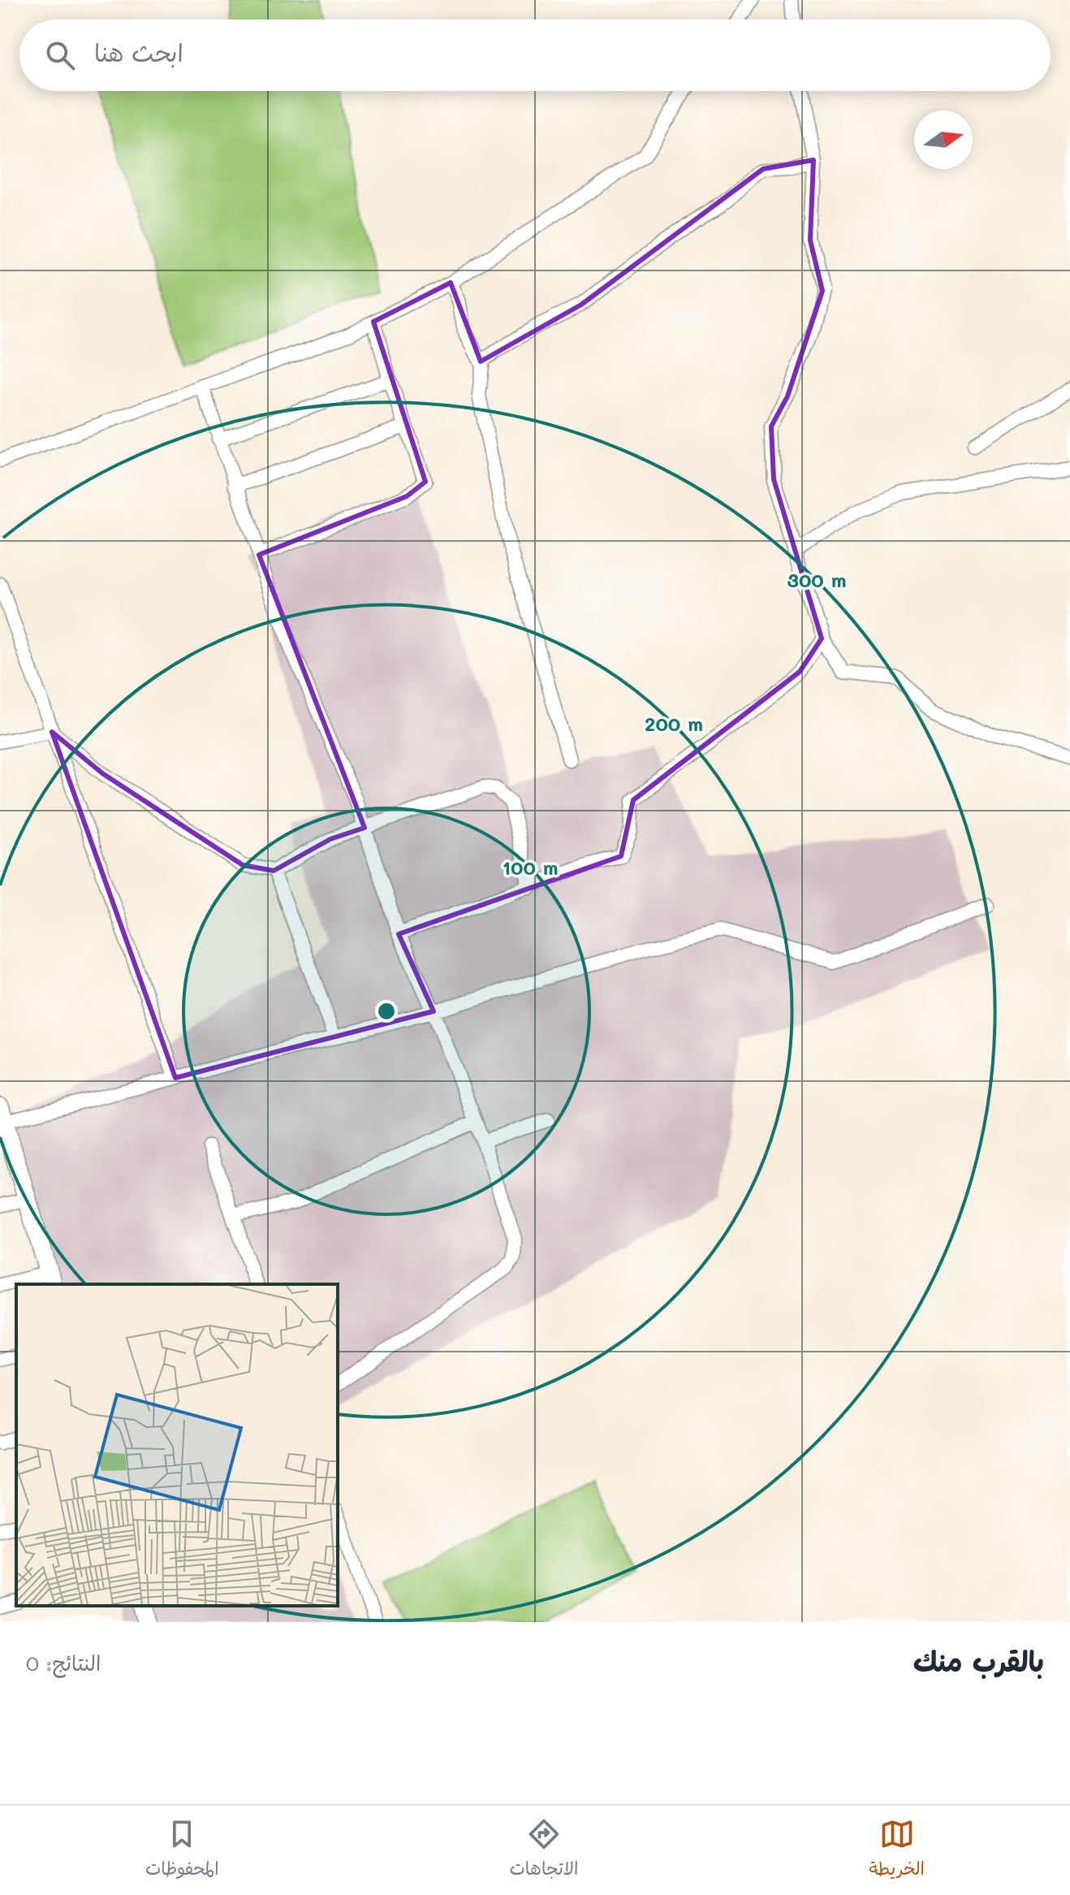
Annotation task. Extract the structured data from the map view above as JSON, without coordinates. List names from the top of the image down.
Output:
{
  "north": "right",
  "page": {
    "search": "ابحث هنا",
    "heading": ["بالقرب منك", "النتائج: 0"],
    "nav": ["الخريطة", "الاتجاهات", "المحفوظات"]
  },
  "rings": ["300 m", "200 m", "100 m"]
}
